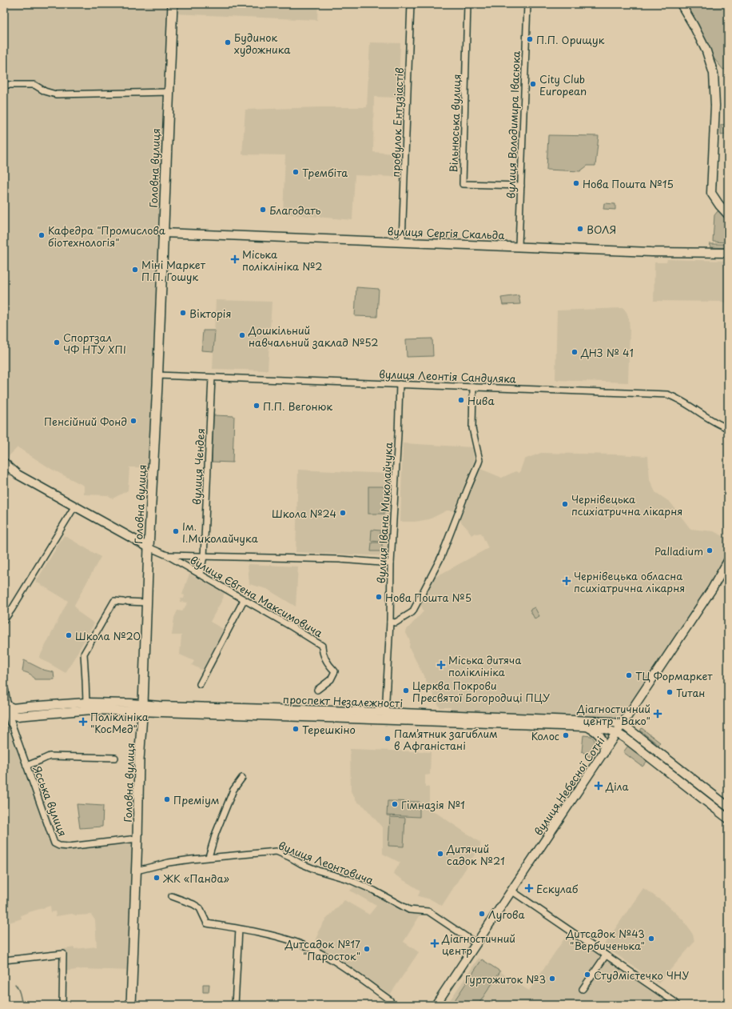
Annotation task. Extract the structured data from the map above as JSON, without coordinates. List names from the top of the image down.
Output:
{
  "streets": {
    "main road": [
      "Головна вулиця",
      "вулиця Сергія Скальда",
      "проспект Незалежності",
      "вулиця Небесної Сотні"
    ],
    "street": [
      "провулок Ентузіастів",
      "Вільнюська вулиця",
      "вулиця Володимира Івасюка",
      "вулиця Леонтія Сандуляка",
      "вулиця Чендея",
      "вулиця Івана Миколайчука",
      "вулиця Євгена Максимовича",
      "Ясська вулиця",
      "вулиця Леонтовича"
    ]
  },
  "crossings": [
    ["провулок Ентузіастів", "вулиця Сергія Скальда"],
    ["Вільнюська вулиця", "вулиця Володимира Івасюка"],
    ["вулиця Володимира Івасюка", "вулиця Сергія Скальда"],
    ["Головна вулиця", "вулиця Сергія Скальда"],
    ["Головна вулиця", "вулиця Леонтія Сандуляка"],
    ["Головна вулиця", "вулиця Євгена Максимовича"],
    ["Головна вулиця", "проспект Незалежності"],
    ["Головна вулиця", "Ясська вулиця"],
    ["Головна вулиця", "вулиця Леонтовича"],
    ["вулиця Леонтія Сандуляка", "вулиця Чендея"],
    ["вулиця Леонтія Сандуляка", "вулиця Івана Миколайчука"],
    ["вулиця Чендея", "вулиця Євгена Максимовича"],
    ["вулиця Івана Миколайчука", "проспект Незалежності"],
    ["проспект Незалежності", "вулиця Небесної Сотні"],
    ["вулиця Небесної Сотні", "вулиця Леонтовича"]
  ],
  "places": {
    "other": [
      "П.П. Орищук",
      "Будинок художника",
      "City Club European",
      "Трембіта",
      "Нова Пошта №15",
      "Благодать",
      "ВОЛЯ",
      "Кафедра \"Промислова біотехнологія\"",
      "Міні Маркет П.П. Гошук",
      "Вікторія",
      "Дошкільний навчальний заклад №52",
      "Спортзал ЧФ НТУ ХПІ",
      "ДНЗ № 41",
      "Нива",
      "П.П. Вегонюк",
      "Пенсійний Фонд",
      "Чернівецька психіатрична лікарня",
      "Школа №24",
      "Ім. І.Миколайчука",
      "Palladium",
      "Нова Пошта №5",
      "Школа №20",
      "ТЦ Формаркет",
      "Церква Покрови Пресвятої Богородиці ПЦУ",
      "Титан",
      "Терешкіно",
      "Колос",
      "Пам’ятник загиблим в Афганістані",
      "Преміум",
      "Гімназія №1",
      "Дитячий садок №21",
      "ЖК «Панда»",
      "Лугова",
      "Дитсадок №43 \"Вербиченька\"",
      "Дитсадок №17 \"Паросток\"",
      "Студмістечко ЧНУ",
      "Гуртожиток №3"
    ],
    "health": [
      "Міська поліклініка №2",
      "Чернівецька обласна психіатрична лікарня",
      "Міська дитяча поліклініка",
      "Діагностичний центр \"Вако\"",
      "Поліклініка \"КосМед\"",
      "Діла",
      "Ескулаб",
      "Діагностичний центр"
    ]
  }
}
